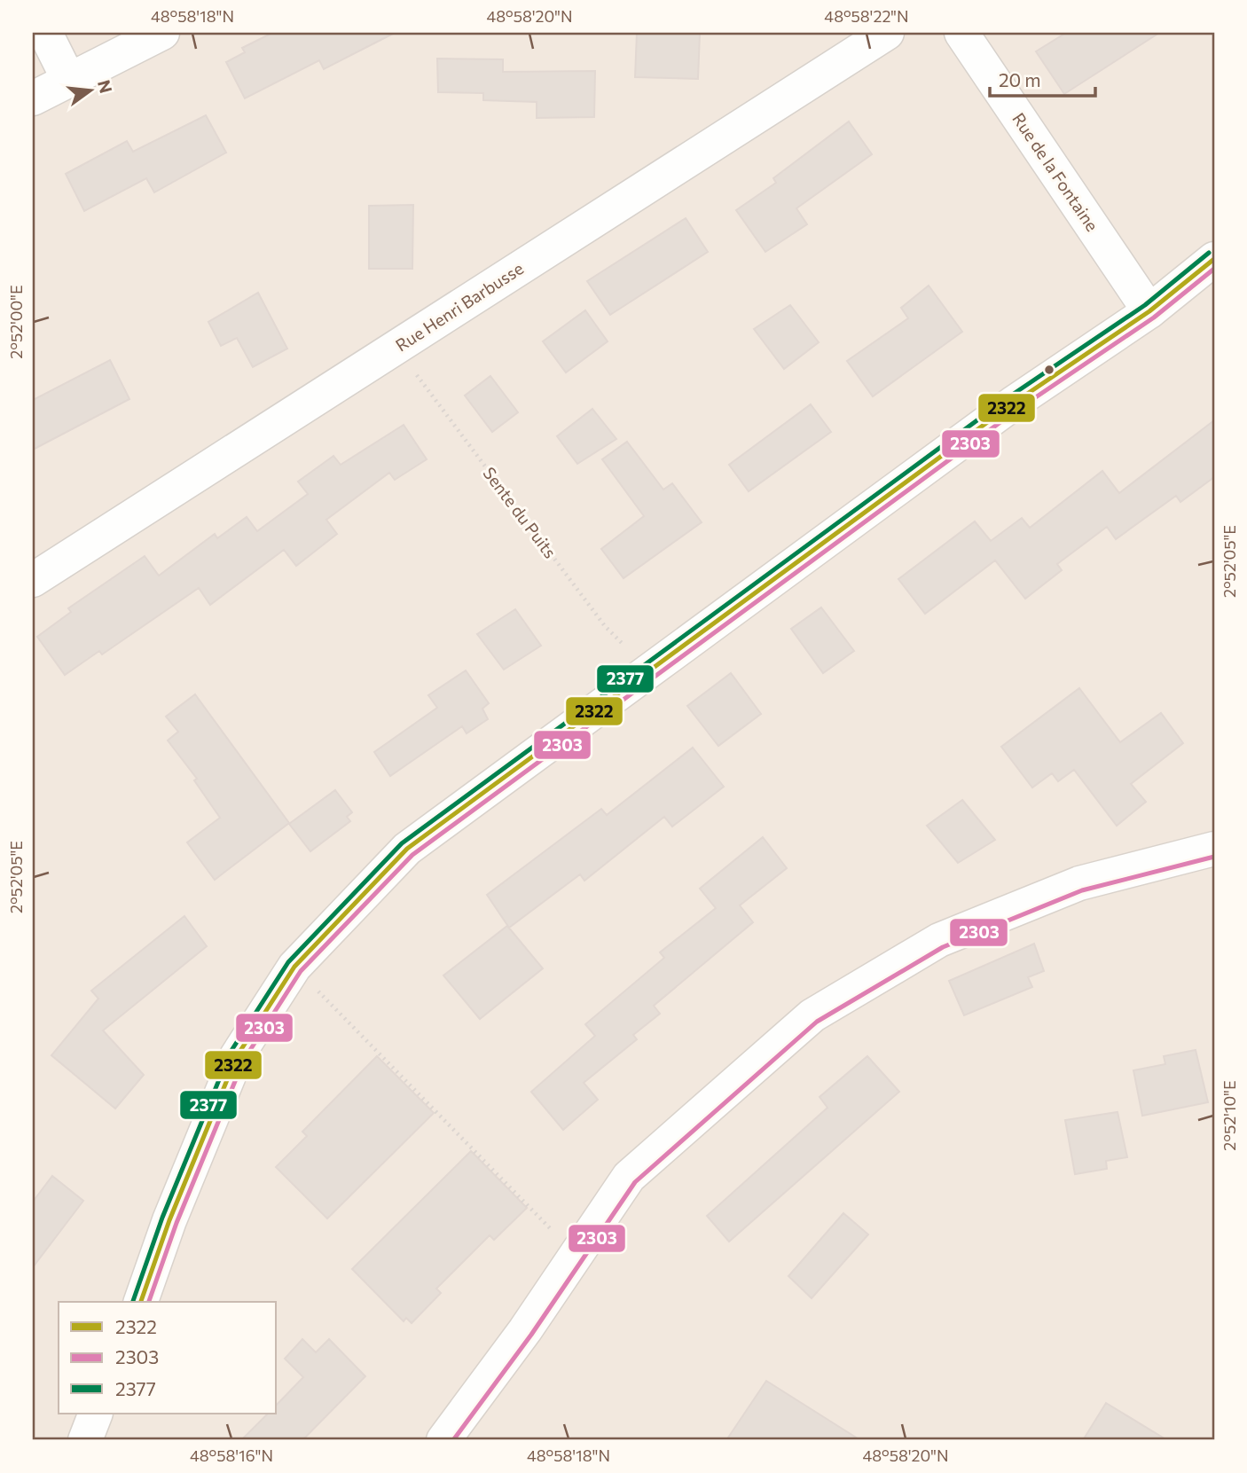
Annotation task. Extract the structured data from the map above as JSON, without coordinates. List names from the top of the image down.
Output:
{
  "streets": {
    "street": ["Rue de la Fontaine", "Rue Henri Barbusse"],
    "path": ["Sente du Puits"]
  },
  "crossings": [
    ["Rue Henri Barbusse", "Sente du Puits"]
  ],
  "lines": ["transit line 2377", "transit line 2322", "transit line 2303"],
  "legend": ["2322", "2303", "2377"],
  "scale_bar": "20 m",
  "north": "right",
  "coordinates": [
    "48°58'18\"N",
    "48°58'20\"N",
    "48°58'22\"N",
    "2°52'00\"E",
    "2°52'05\"E",
    "2°52'10\"E",
    "48°58'16\"N"
  ]
}
